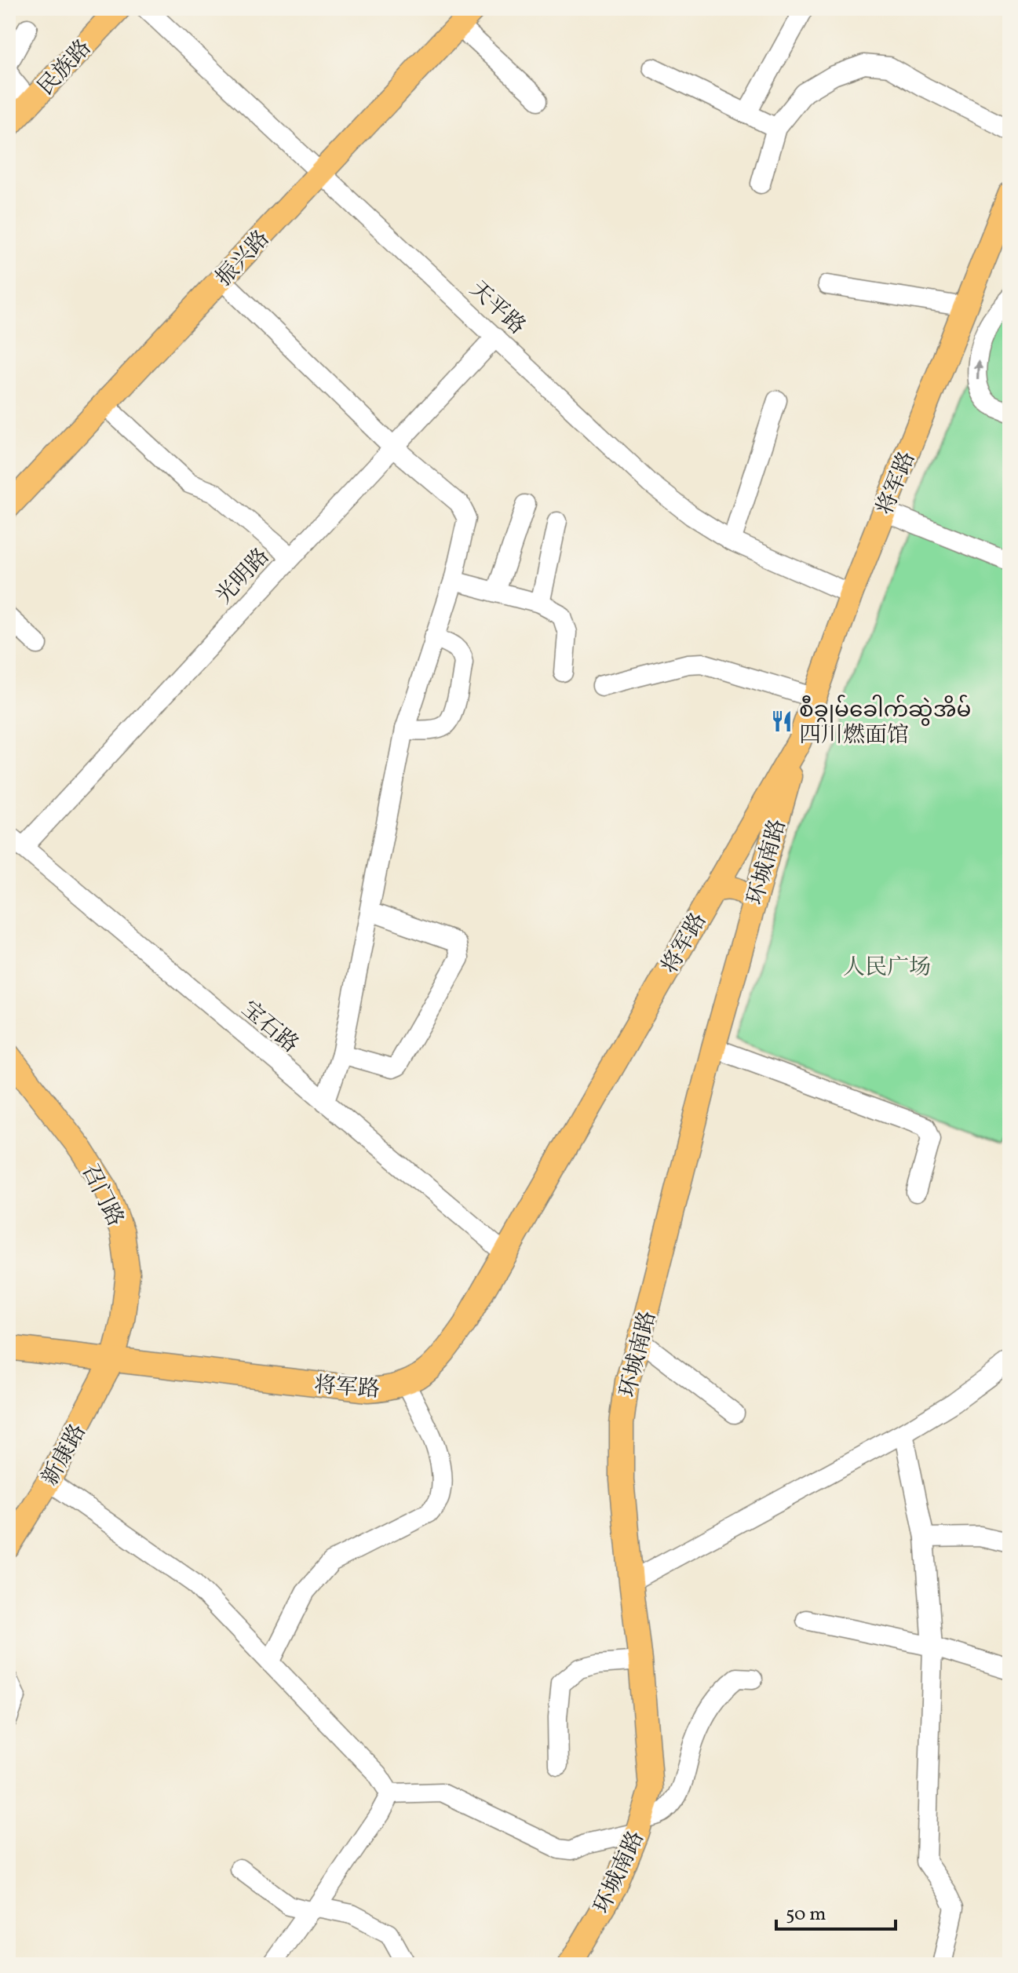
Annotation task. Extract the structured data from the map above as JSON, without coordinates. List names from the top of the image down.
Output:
{
  "streets": {
    "main road": [
      "民族路",
      "振兴路",
      "将军路",
      "环城南路",
      "召门路",
      "新康路"
    ],
    "street": ["天平路", "光明路", "宝石路"]
  },
  "crossings": [
    ["振兴路", "天平路"],
    ["天平路", "将军路"],
    ["天平路", "光明路"],
    ["将军路", "环城南路"],
    ["将军路", "宝石路"],
    ["将军路", "召门路"],
    ["将军路", "新康路"],
    ["光明路", "宝石路"],
    ["召门路", "新康路"]
  ],
  "parks": ["人民广场"],
  "places": {
    "restaurant": ["စီချွမ်ခေါက်ဆွဲအိမ် 四川燃面馆"]
  },
  "scale_bar": "50 m"
}
